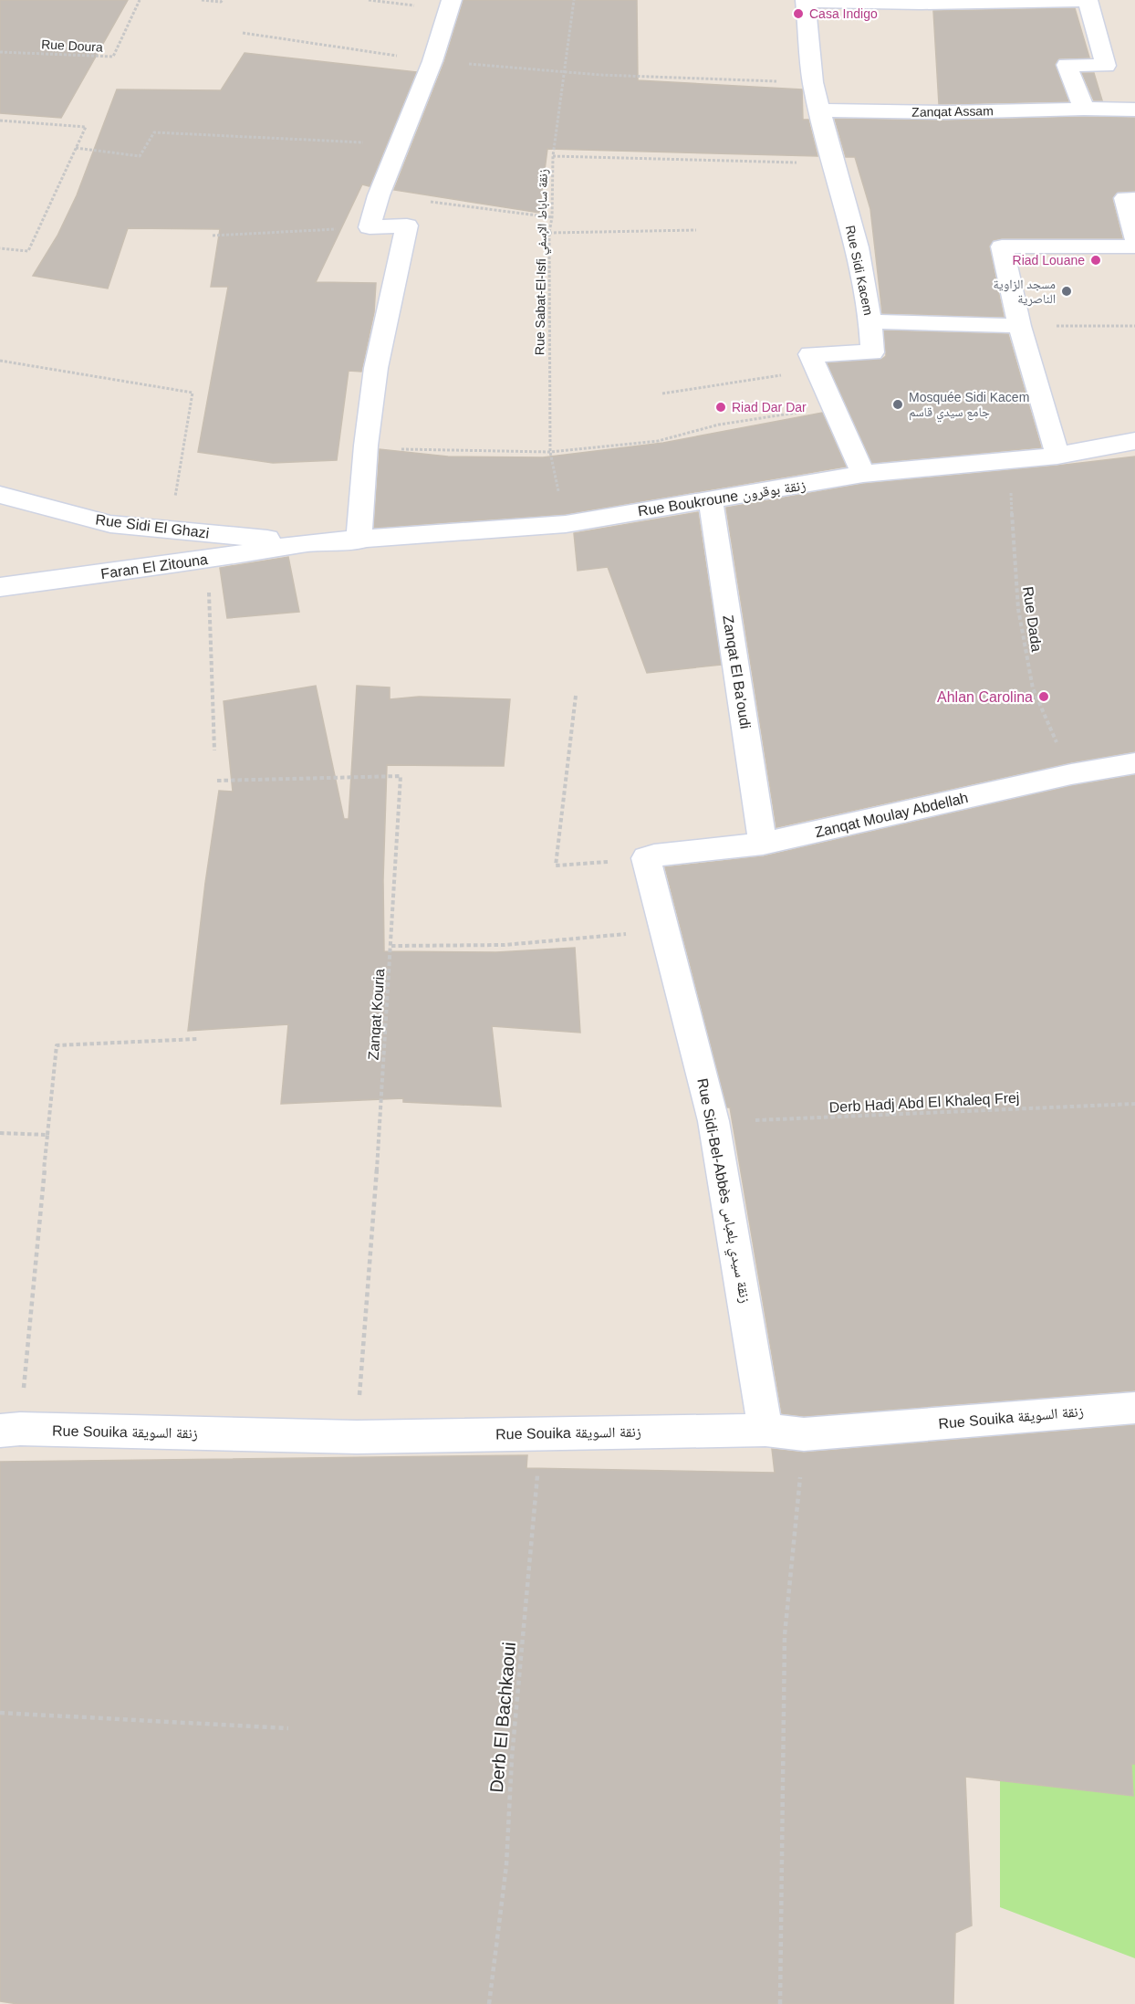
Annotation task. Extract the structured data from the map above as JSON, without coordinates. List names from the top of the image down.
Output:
{
  "streets": {
    "street": [
      "Zanqat Assam",
      "Rue Sidi Kacem",
      "Rue Boukroune زنقة بوقرون",
      "Rue Sidi El Ghazi",
      "Faran El Zitouna",
      "Zanqat El Ba'oudi",
      "Zanqat Moulay Abdellah",
      "Rue Sidi-Bel-Abbès زنقة سيدي بلعباس",
      "Rue Souika زنقة السويقة"
    ],
    "path": [
      "Rue Doura",
      "Rue Sabat-El-Isfi زنقة ساباط الإسفي",
      "Rue Dada",
      "Zanqat Kouria",
      "Derb Hadj Abd El Khaleq Frej",
      "Derb El Bachkaoui"
    ]
  },
  "crossings": [
    ["Zanqat Assam", "Rue Sidi Kacem"],
    ["Rue Sabat-El-Isfi زنقة ساباط الإسفي", "Rue Boukroune زنقة بوقرون"],
    ["Rue Boukroune زنقة بوقرون", "Rue Sidi El Ghazi"],
    ["Rue Boukroune زنقة بوقرون", "Faran El Zitouna"],
    ["Rue Boukroune زنقة بوقرون", "Rue Dada"],
    ["Rue Boukroune زنقة بوقرون", "Zanqat El Ba'oudi"],
    ["Rue Sidi El Ghazi", "Faran El Zitouna"],
    ["Rue Dada", "Zanqat Moulay Abdellah"],
    ["Zanqat El Ba'oudi", "Zanqat Moulay Abdellah"],
    ["Zanqat Moulay Abdellah", "Rue Sidi-Bel-Abbès زنقة سيدي بلعباس"],
    ["Zanqat Kouria", "Rue Souika زنقة السويقة"],
    ["Derb Hadj Abd El Khaleq Frej", "Rue Sidi-Bel-Abbès زنقة سيدي بلعباس"],
    ["Rue Sidi-Bel-Abbès زنقة سيدي بلعباس", "Rue Souika زنقة السويقة"],
    ["Rue Souika زنقة السويقة", "Derb El Bachkaoui"]
  ],
  "places": [
    "Casa Indigo",
    "Riad Louane",
    "مسجد الزاوية الناصرية",
    "Mosquée Sidi Kacem جامع سيدي قاسم",
    "Riad Dar Dar",
    "Ahlan Carolina"
  ]
}
